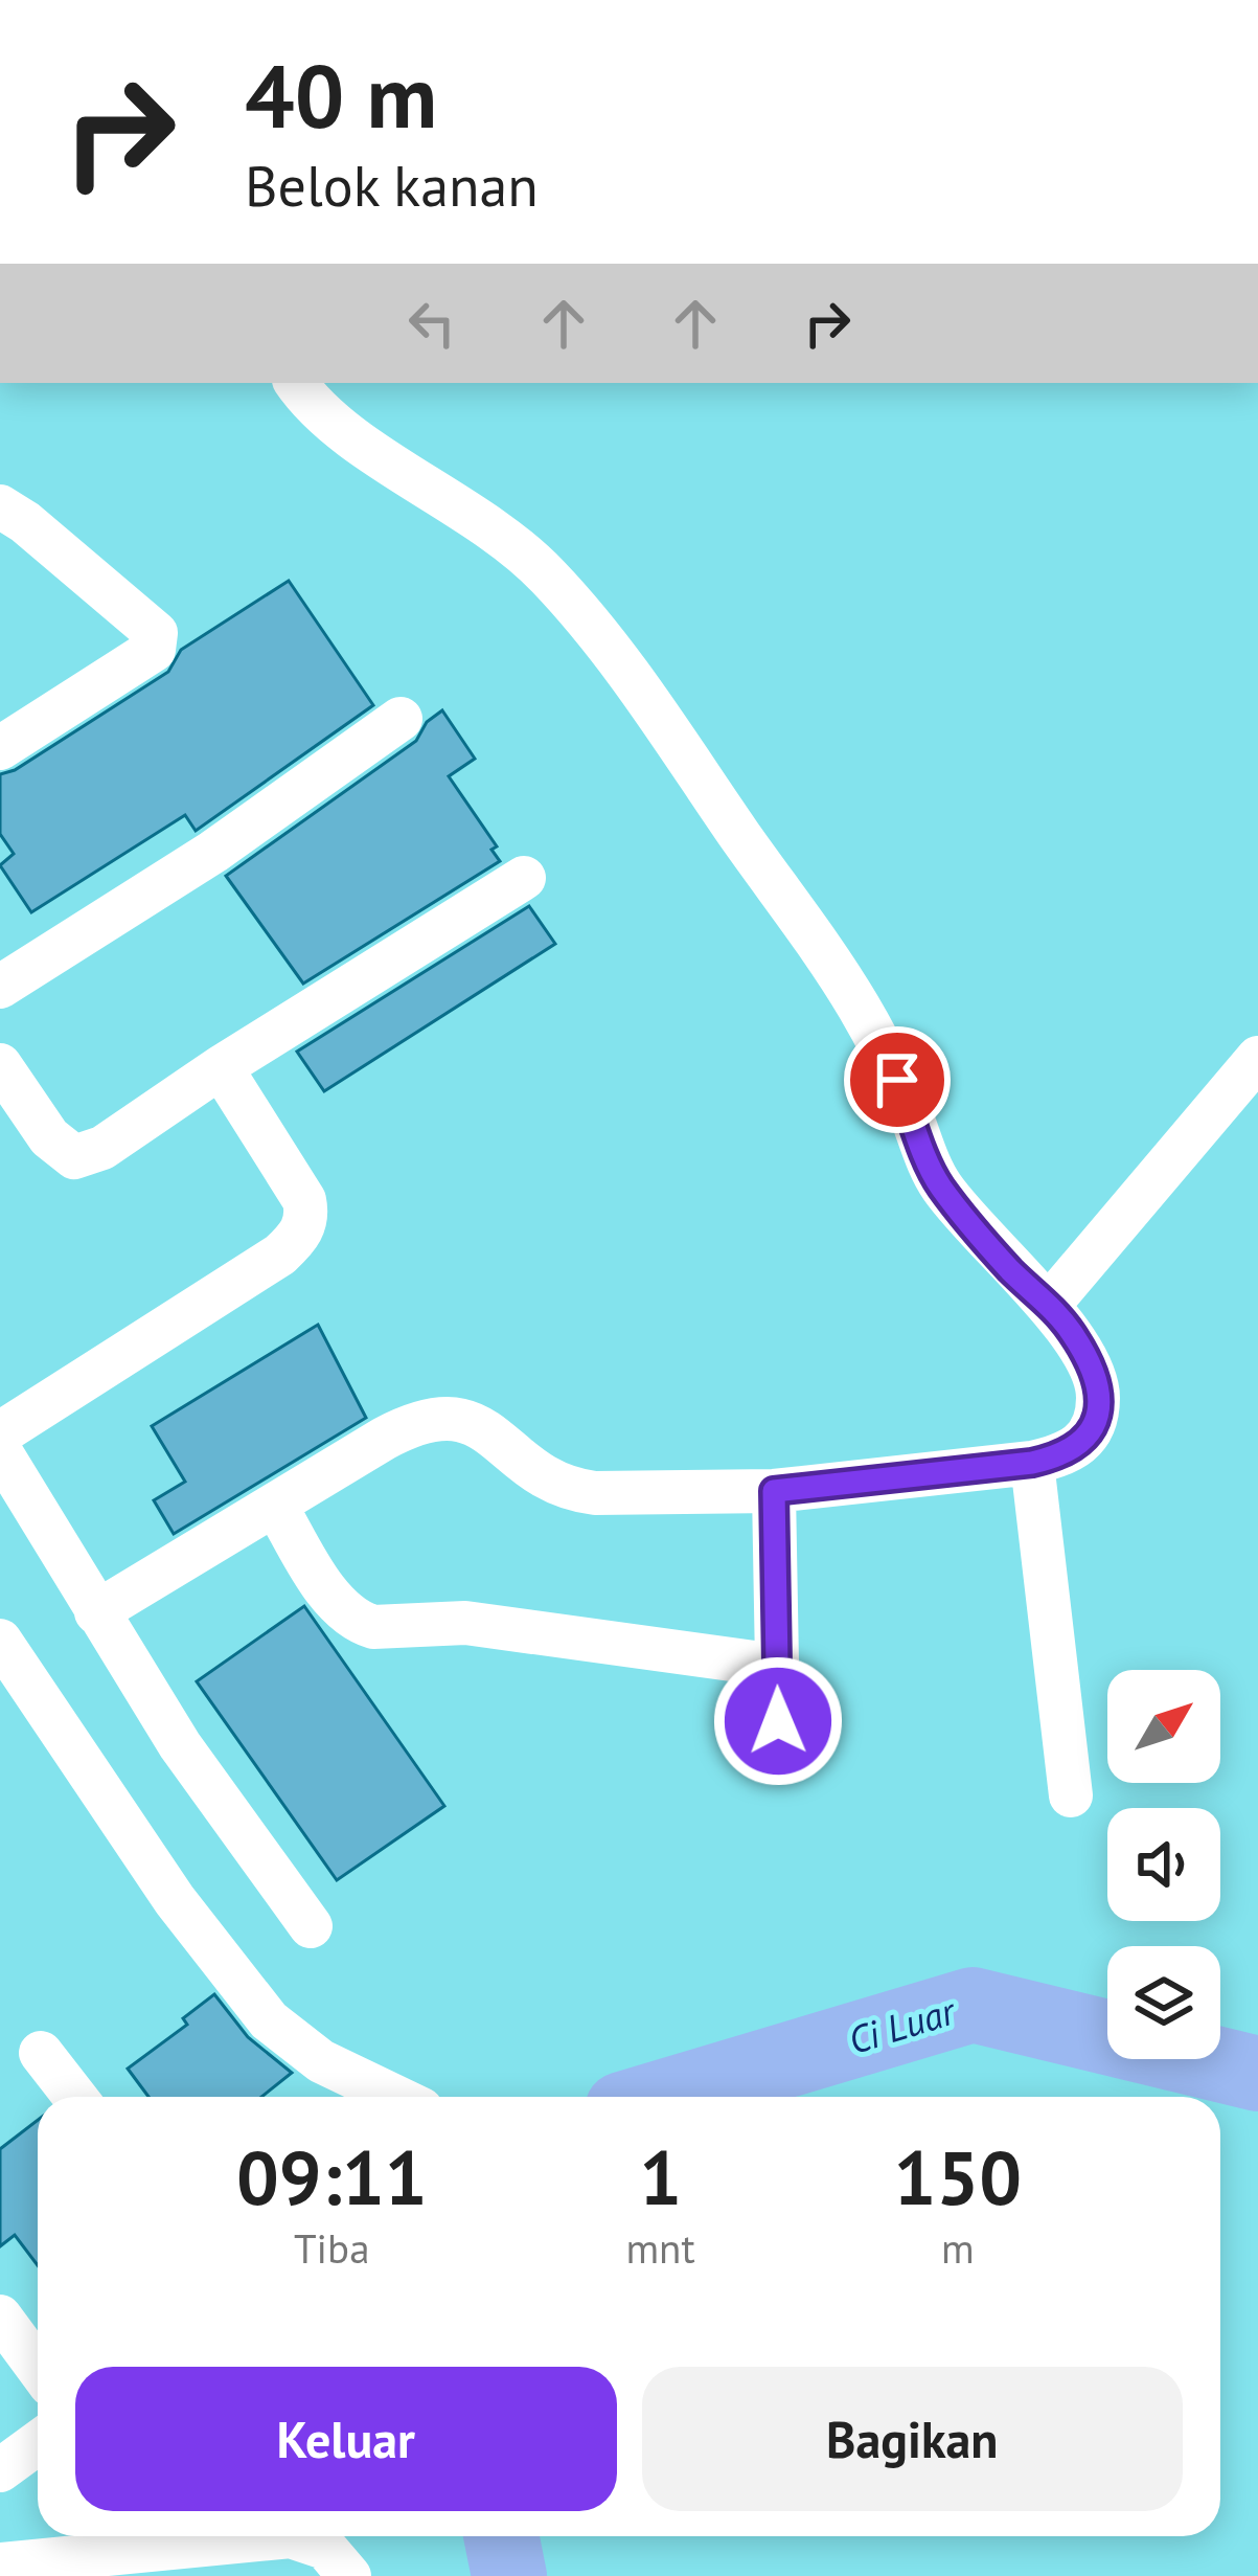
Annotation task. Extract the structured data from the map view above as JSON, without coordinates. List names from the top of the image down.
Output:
{
  "water": ["Ci Luar"],
  "north": "top right",
  "page": {
    "turn": ["40 m", "Belok kanan"],
    "eta": [
      "09:11",
      "Tiba",
      "1",
      "mnt",
      "150",
      "m"
    ],
    "buttons": ["Keluar", "Bagikan"]
  }
}
